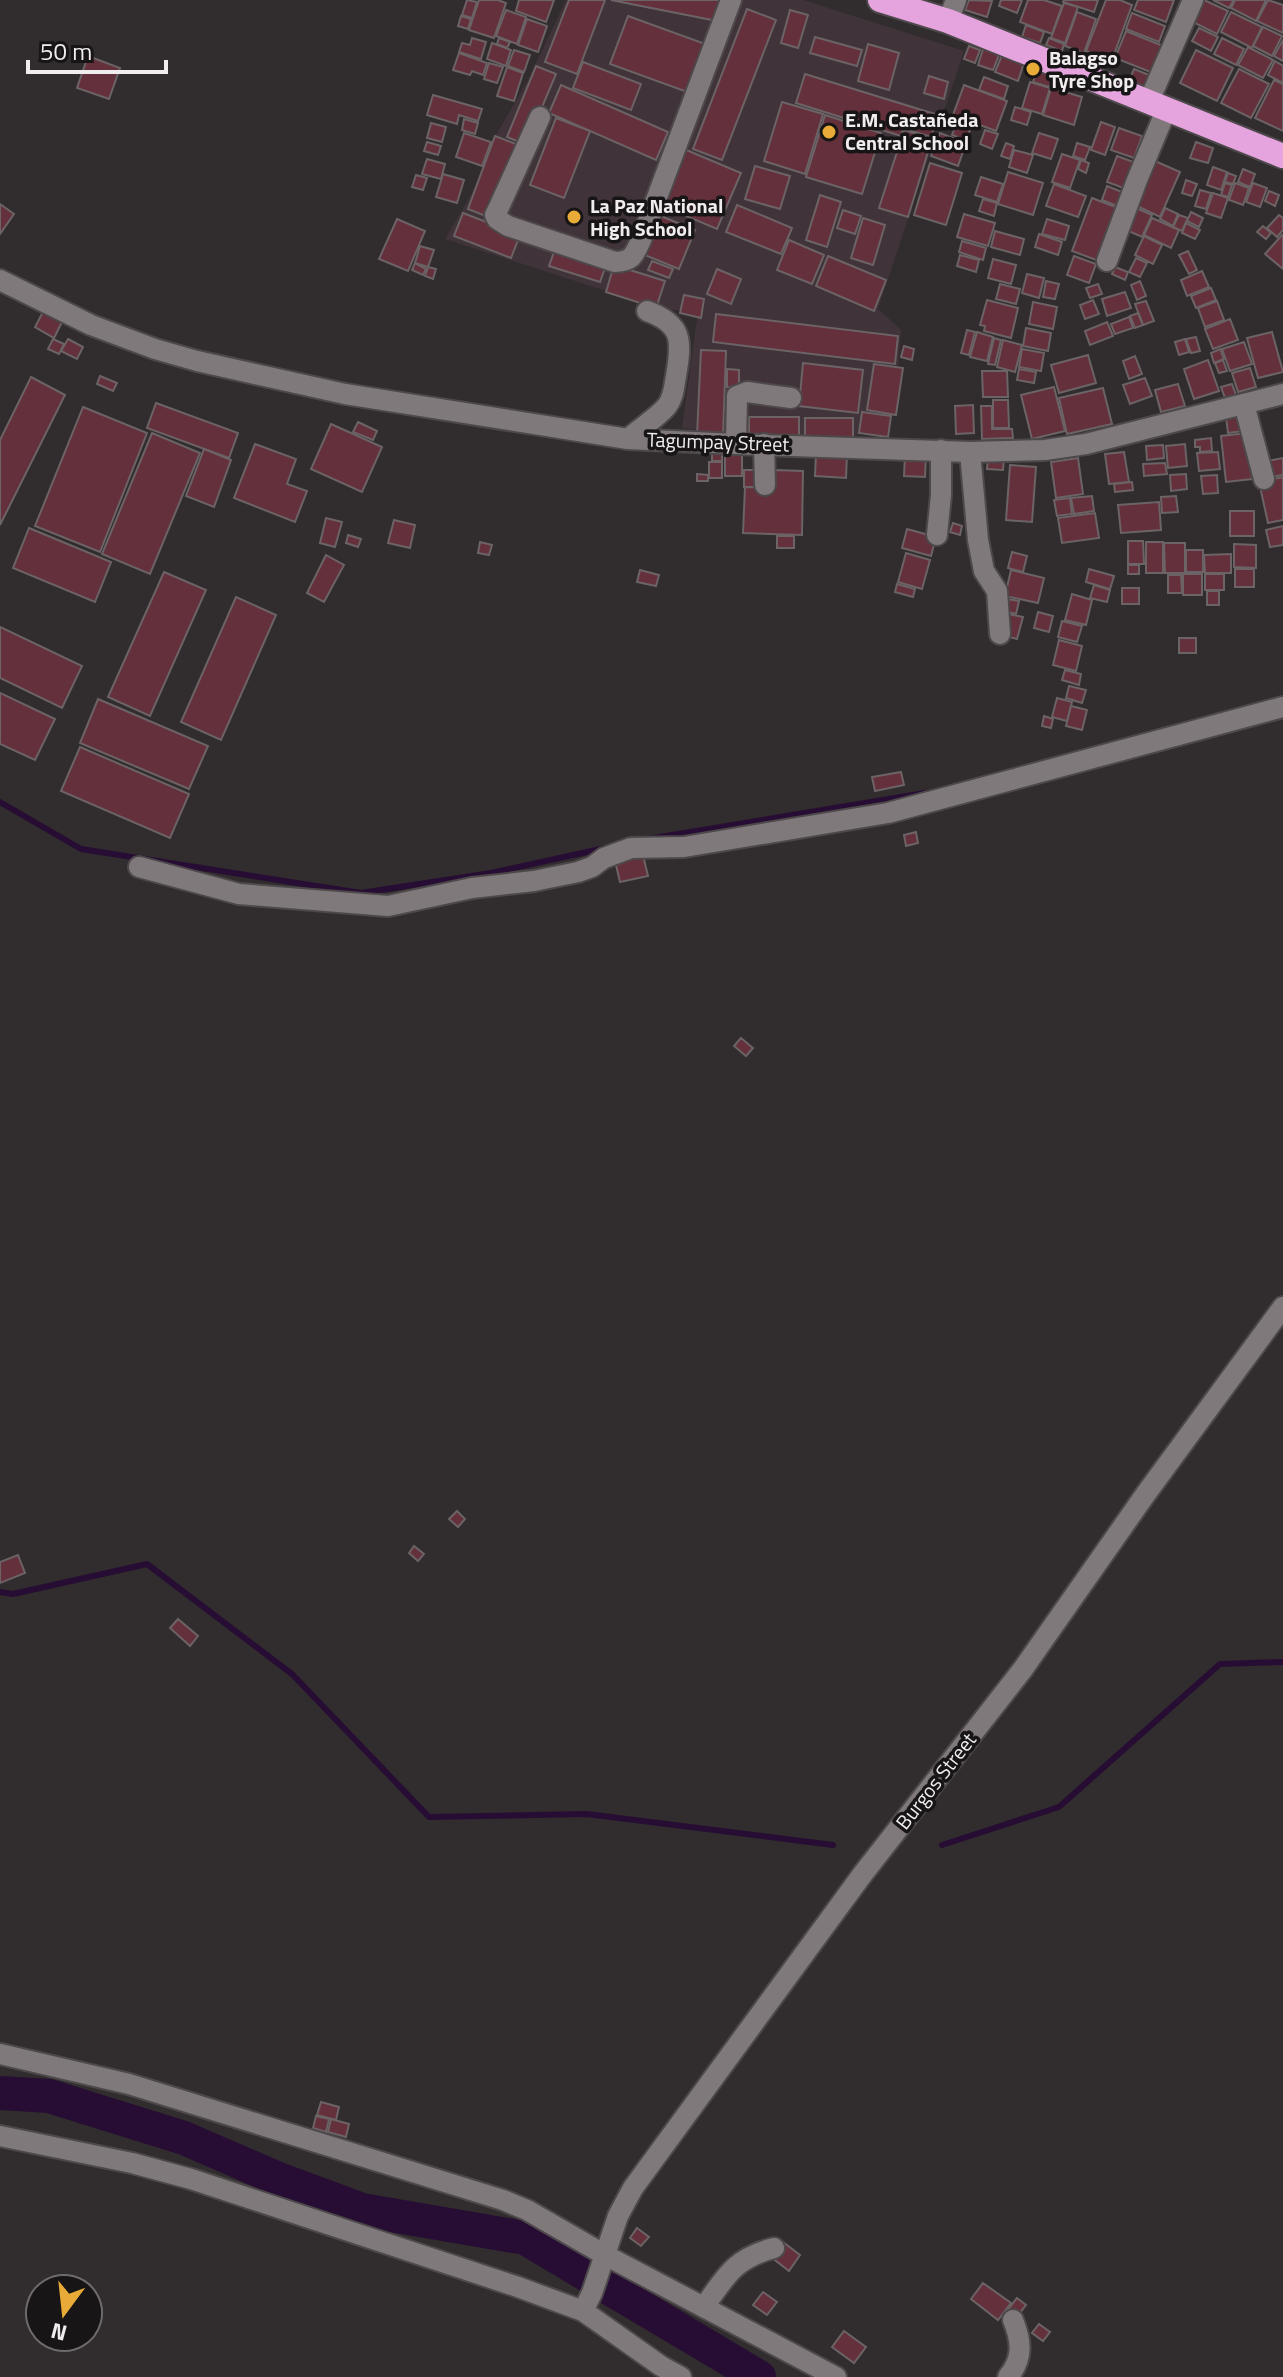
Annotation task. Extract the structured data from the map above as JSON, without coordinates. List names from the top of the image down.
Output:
{
  "streets": {
    "street": ["Tagumpay Street", "Burgos Street"]
  },
  "places": ["Balagso Tyre Shop", "E.M. Castañeda Central School", "La Paz National High School"],
  "scale_bar": "50 m",
  "north": "bottom"
}
